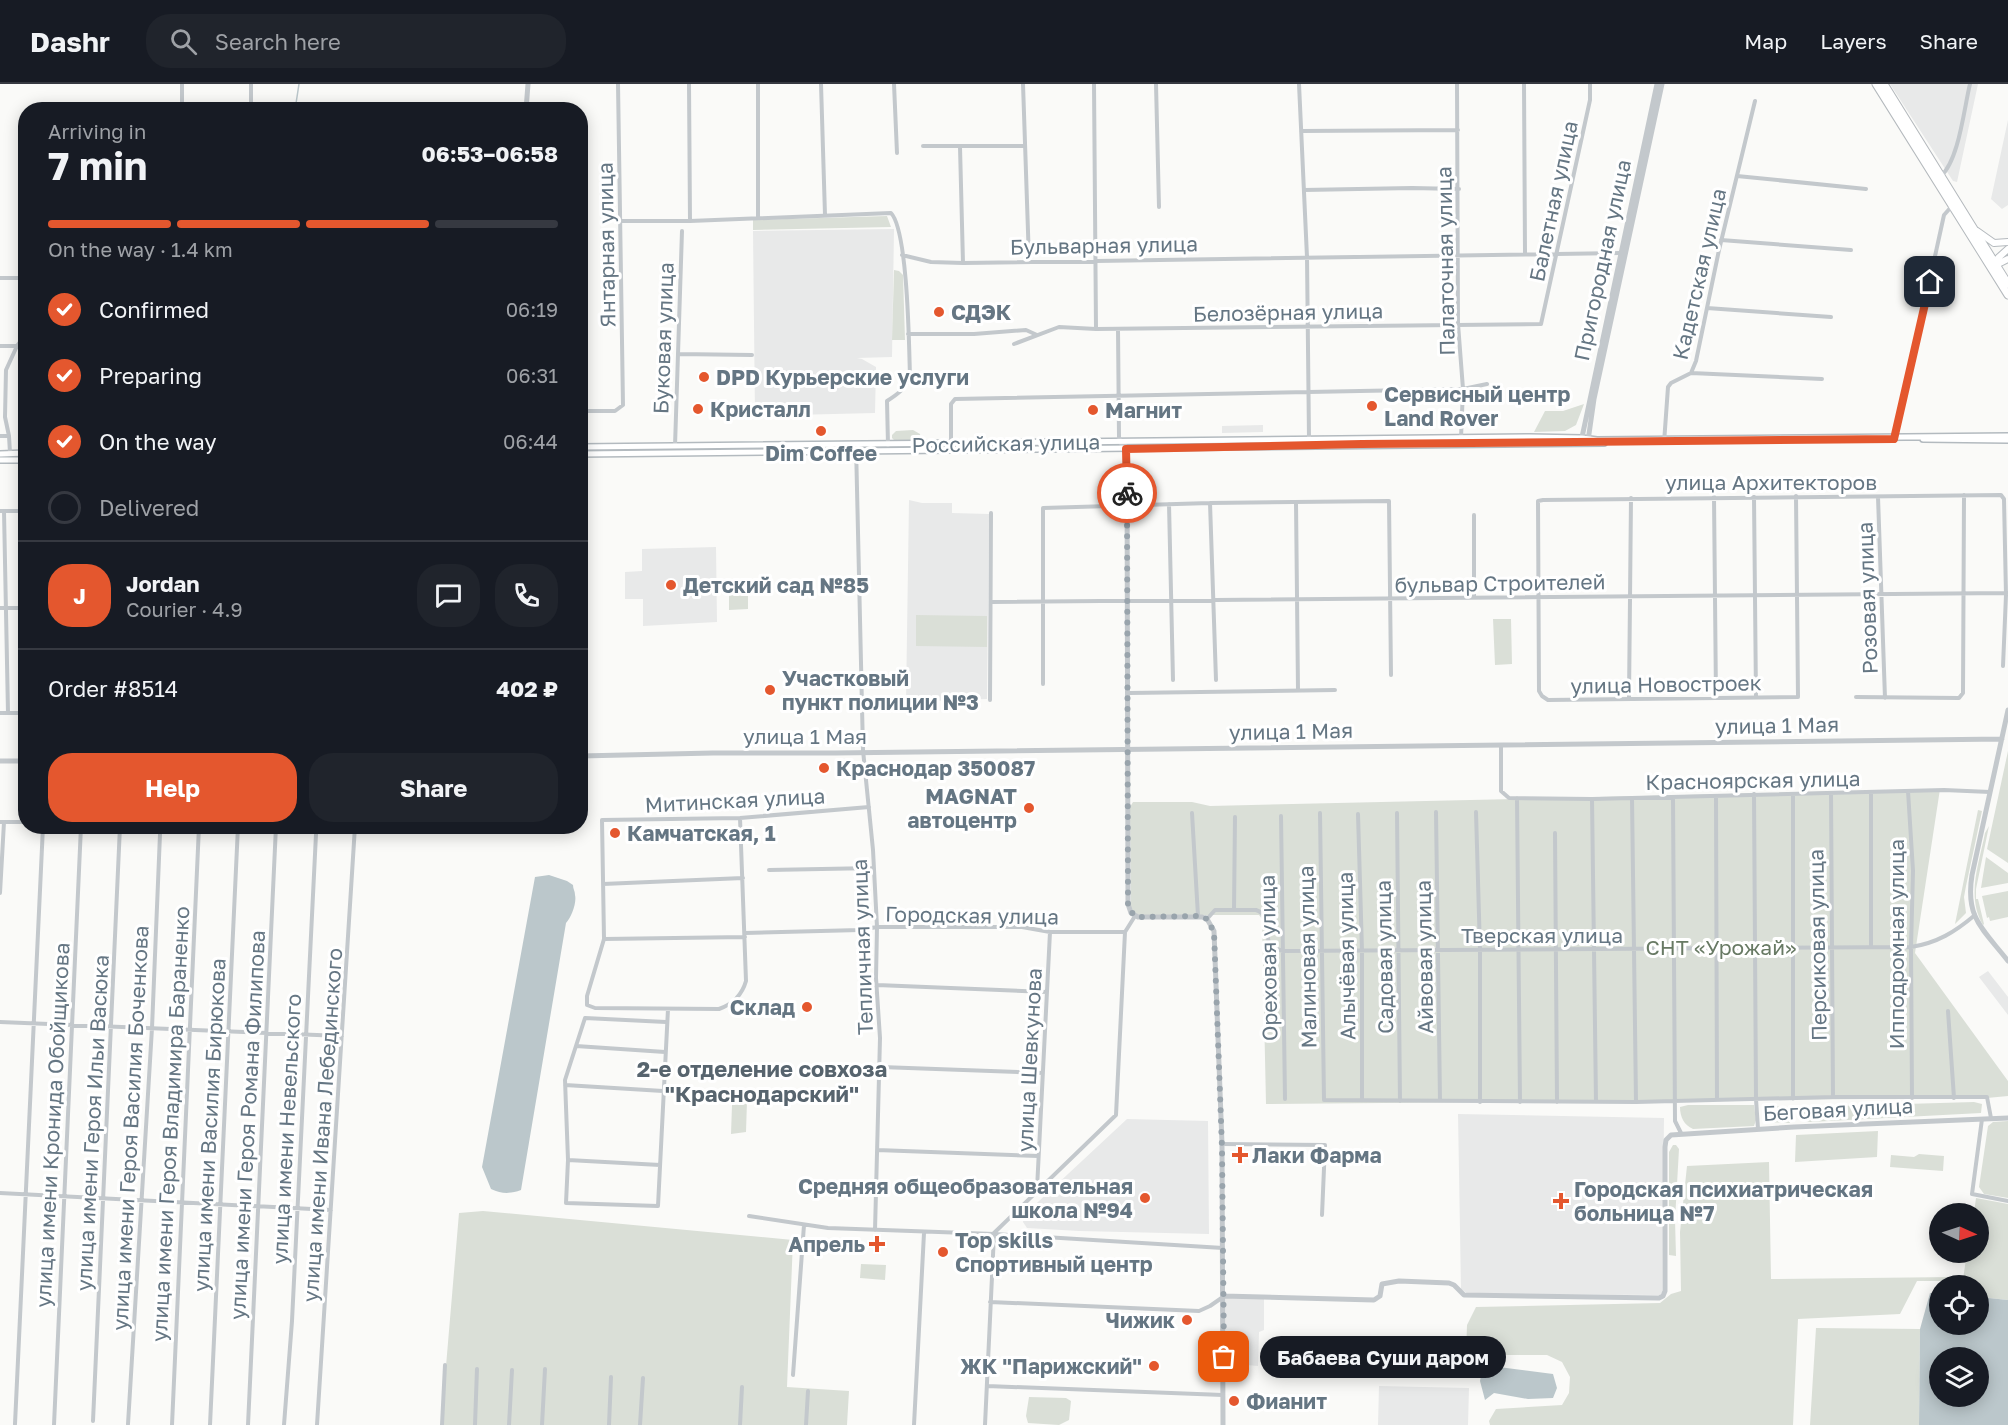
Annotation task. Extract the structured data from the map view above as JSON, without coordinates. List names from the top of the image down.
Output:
{
  "streets": {
    "main road": ["Российская улица"],
    "street": [
      "Балетная улица",
      "Янтарная улица",
      "Бульварная улица",
      "Пригородная улица",
      "Палаточная улица",
      "Кадетская улица",
      "Белозёрная улица",
      "Буковая улица",
      "улица Архитекторов",
      "бульвар Строителей",
      "Розовая улица",
      "улица Новостроек",
      "улица 1 Мая",
      "Красноярская улица",
      "Митинская улица",
      "Городская улица",
      "Тверская улица",
      "Ипподромная улица",
      "Персиковая улица",
      "Тепличная улица",
      "Алычёвая улица",
      "Малиновая улица",
      "Садовая улица",
      "Айвовая улица",
      "Ореховая улица",
      "улица Шевкунова",
      "Беговая улица",
      "улица имени Героя Ильи Васюка",
      "улица имени Героя Владимира Бараненко",
      "улица имени Кронида Обойщикова",
      "улица имени Василия Бирюкова",
      "улица имени Героя Романа Филипова",
      "улица имени Ивана Лебединского",
      "улица имени Героя Василия Боченкова",
      "улица имени Невельского"
    ]
  },
  "crossings": [
    ["Балетная улица", "Бульварная улица"],
    ["Балетная улица", "Белозёрная улица"],
    ["Бульварная улица", "Пригородная улица"],
    ["Бульварная улица", "Палаточная улица"],
    ["Пригородная улица", "Российская улица"],
    ["Палаточная улица", "Белозёрная улица"],
    ["Палаточная улица", "Российская улица"],
    ["Кадетская улица", "Российская улица"],
    ["Буковая улица", "Российская улица"],
    ["Российская улица", "Тепличная улица"],
    ["улица Архитекторов", "бульвар Строителей"],
    ["улица Архитекторов", "Розовая улица"],
    ["улица Архитекторов", "улица Новостроек"],
    ["бульвар Строителей", "Розовая улица"],
    ["бульвар Строителей", "улица Новостроек"],
    ["улица 1 Мая", "Тепличная улица"],
    ["Красноярская улица", "Ипподромная улица"],
    ["Красноярская улица", "Персиковая улица"],
    ["Митинская улица", "Тепличная улица"],
    ["Городская улица", "Тепличная улица"],
    ["Городская улица", "улица Шевкунова"],
    ["Тверская улица", "Ипподромная улица"],
    ["Тверская улица", "Персиковая улица"],
    ["Тверская улица", "Алычёвая улица"],
    ["Тверская улица", "Малиновая улица"],
    ["Тверская улица", "Садовая улица"],
    ["Тверская улица", "Айвовая улица"],
    ["Тверская улица", "Ореховая улица"],
    ["Алычёвая улица", "Малиновая улица"]
  ],
  "districts": ["2-е отделение совхоза \"Краснодарский\""],
  "parks": ["СНТ «Урожай»"],
  "places": {
    "other": [
      "СДЭК",
      "DPD Курьерские услуги",
      "Сервисный центр Land Rover",
      "Кристалл",
      "Магнит",
      "Dim Coffee",
      "Детский сад №85",
      "Участковый пункт полиции №3",
      "Краснодар 350087",
      "MAGNAT автоцентр",
      "Камчатская, 1",
      "Склад",
      "Средняя общеобразовательная школа №94",
      "Top skills Спортивный центр",
      "Чижик",
      "Бабаева Суши даром",
      "ЖК \"Парижский\"",
      "Фианит"
    ],
    "health": ["Лаки Фарма", "Городская психиатрическая больница №7", "Апрель"]
  },
  "north": "right",
  "page": {
    "header": "Dashr",
    "search": "Search here",
    "nav": ["Map", "Layers", "Share"],
    "heading": ["7 min", "Arriving in", "06:53–06:58"],
    "panel": [
      "Jordan",
      "Courier · 4.9",
      "Order #8514",
      "402 ₽"
    ],
    "bar": "On the way · 1.4 km",
    "list": [
      ["Confirmed", "06:19"],
      ["Preparing", "06:31"],
      ["On the way", "06:44"],
      "Delivered"
    ],
    "round": "J",
    "buttons": ["Help", "Share"],
    "bubble": "Бабаева Суши даром"
  }
}
